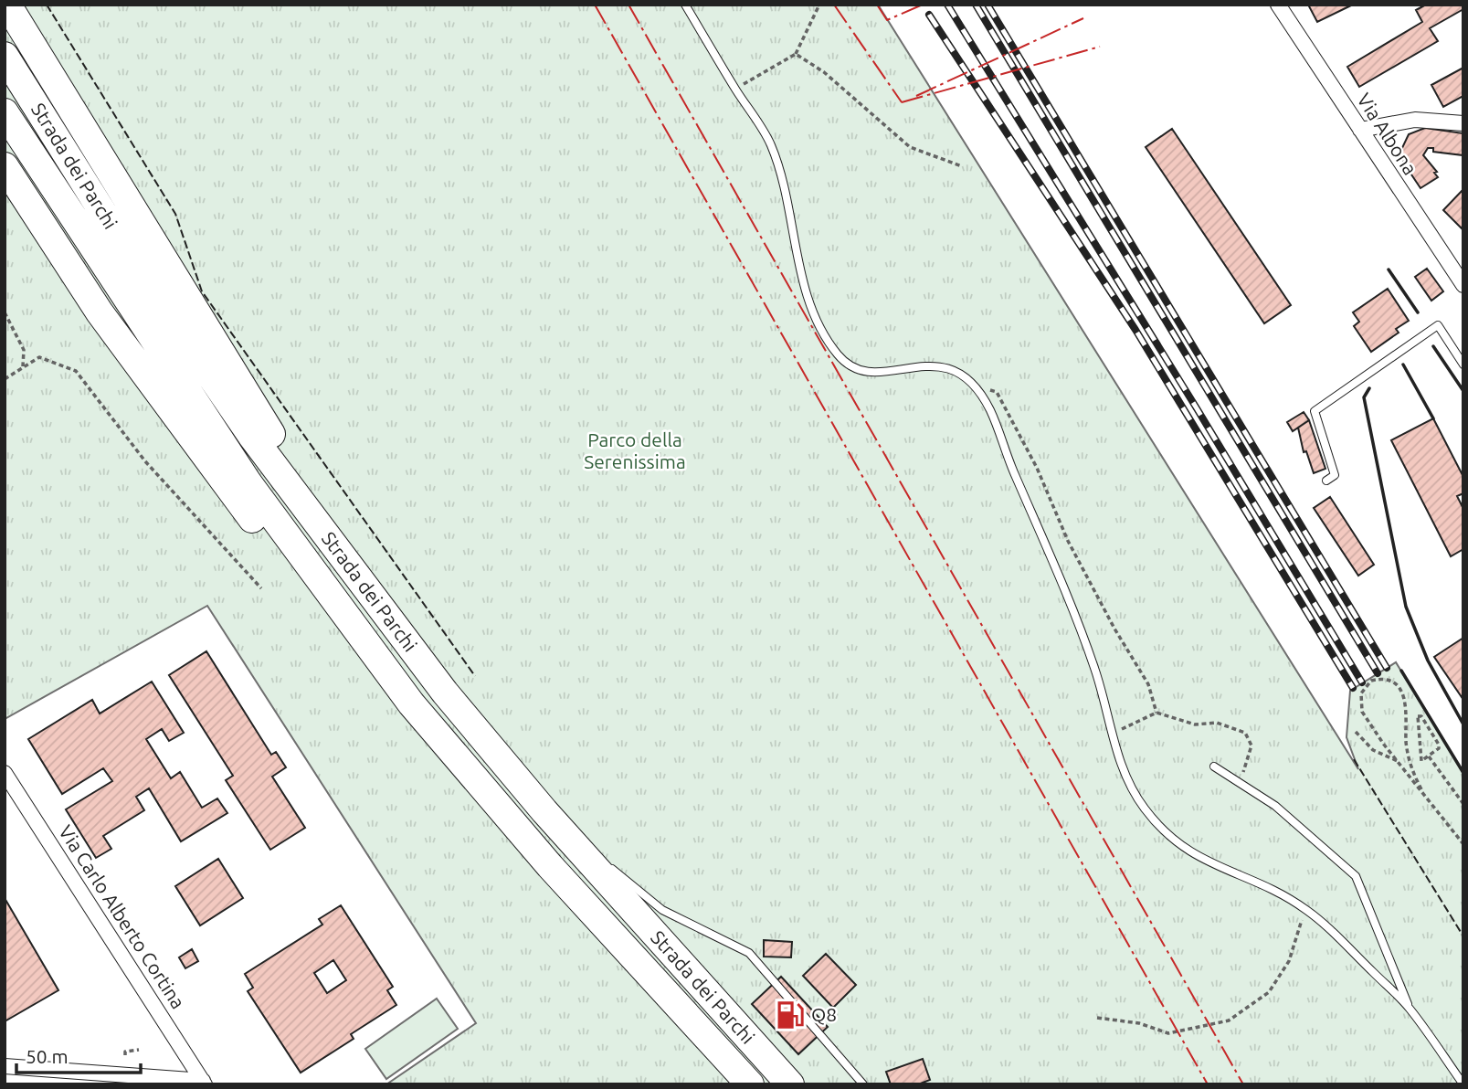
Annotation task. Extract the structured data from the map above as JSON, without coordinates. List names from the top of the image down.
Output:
{
  "streets": {
    "highway": ["Strada dei Parchi"],
    "street": ["Via Albona", "Via Carlo Alberto Cortina"]
  },
  "parks": ["Parco della Serenissima"],
  "places": {
    "fuel station": ["Q8"]
  },
  "scale_bar": "50 m"
}
